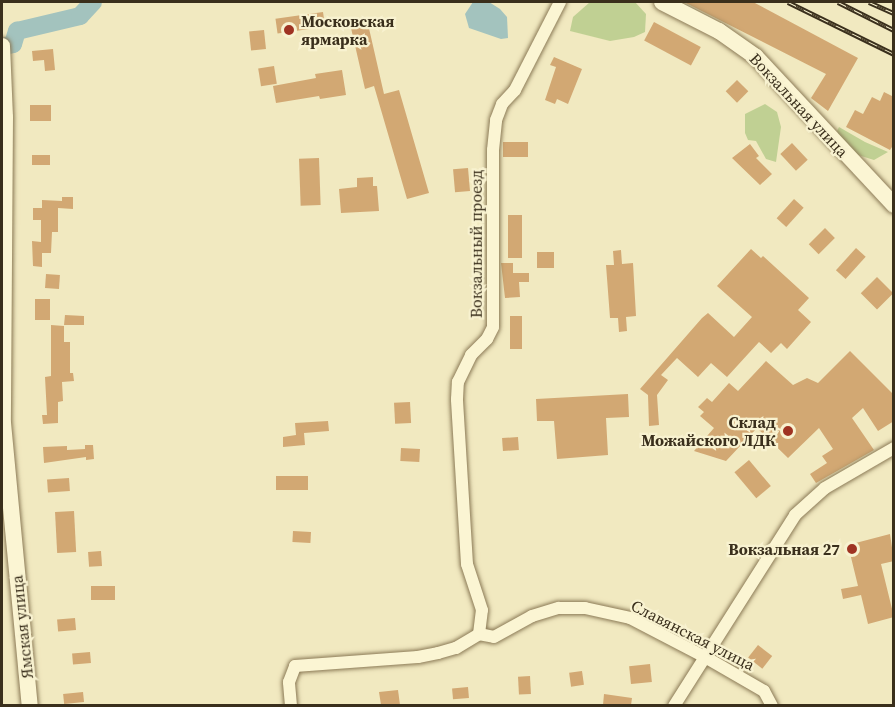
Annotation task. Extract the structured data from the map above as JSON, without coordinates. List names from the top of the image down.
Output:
{
  "streets": {
    "main road": ["Вокзальная улица", "Ямская улица"],
    "street": ["Вокзальный проезд", "Славянская улица"]
  },
  "crossings": [
    ["Вокзальный проезд", "Славянская улица"]
  ],
  "places": ["Московская ярмарка", "Склад Можайского ЛДК", "Вокзальная 27"]
}
